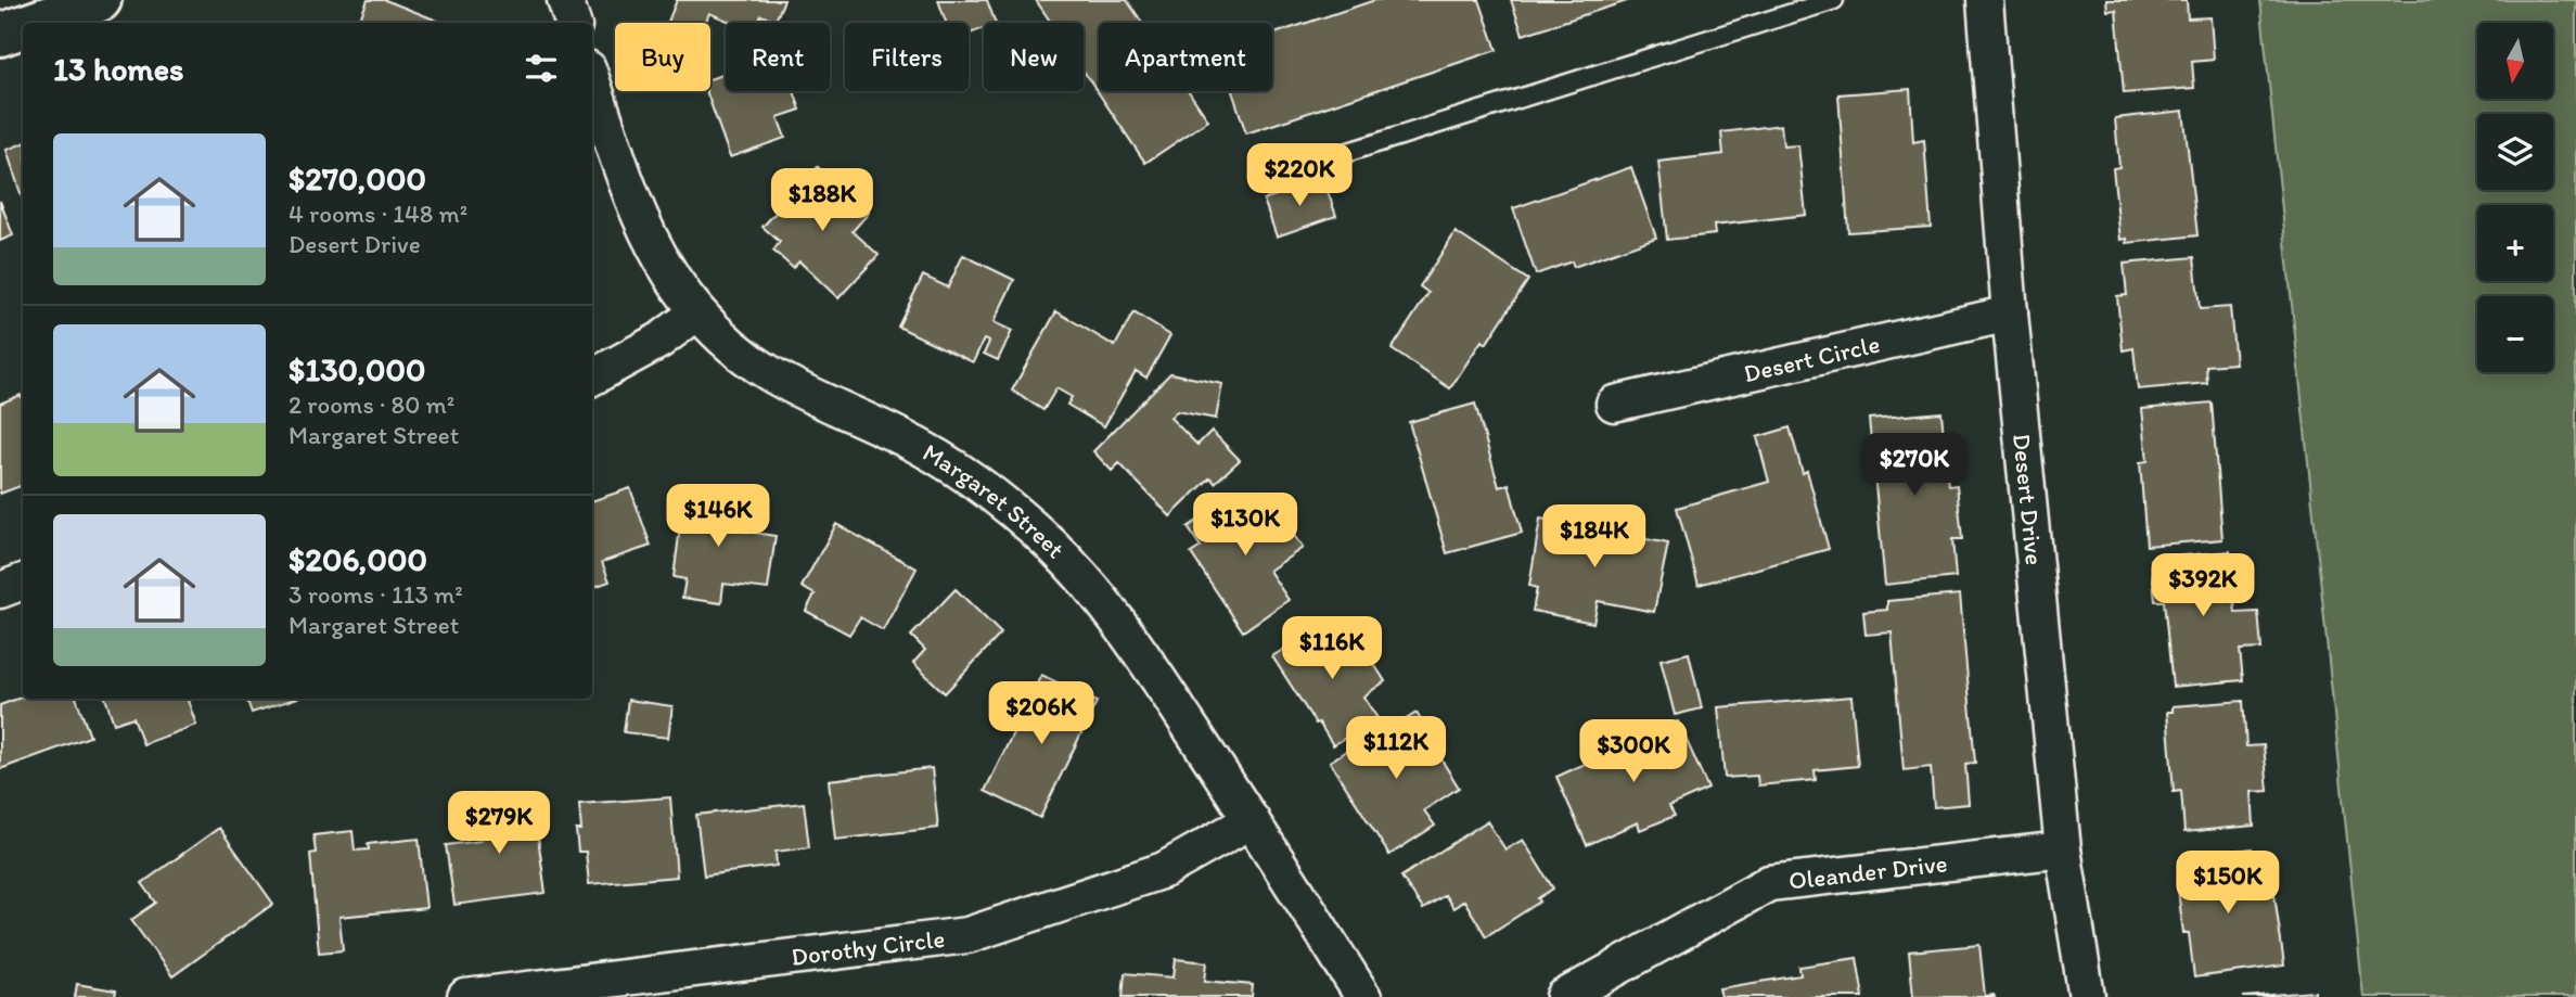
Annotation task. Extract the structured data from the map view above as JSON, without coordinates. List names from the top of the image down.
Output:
{
  "streets": {
    "street": [
      "Desert Circle",
      "Desert Drive",
      "Margaret Street",
      "Oleander Drive",
      "Dorothy Circle"
    ]
  },
  "crossings": [
    ["Desert Circle", "Desert Drive"],
    ["Desert Drive", "Oleander Drive"],
    ["Margaret Street", "Dorothy Circle"]
  ],
  "north": "bottom",
  "page": {
    "map_buttons": ["+", "−"],
    "chip": [
      "Buy",
      "Rent",
      "Filters",
      "New",
      "Apartment"
    ],
    "heading": "13 homes",
    "list": [
      {
        "name": "$270,000",
        "note": "4 rooms · 148 m² · Desert Drive"
      },
      {
        "name": "$130,000",
        "note": "2 rooms · 80 m² · Margaret Street"
      },
      {
        "name": "$206,000",
        "note": "3 rooms · 113 m² · Margaret Street"
      }
    ],
    "price": [
      "$220K",
      "$188K",
      "$270K",
      "$146K",
      "$130K",
      "$184K",
      "$392K",
      "$116K",
      "$206K",
      "$112K",
      "$300K",
      "$279K",
      "$150K"
    ]
  }
}
